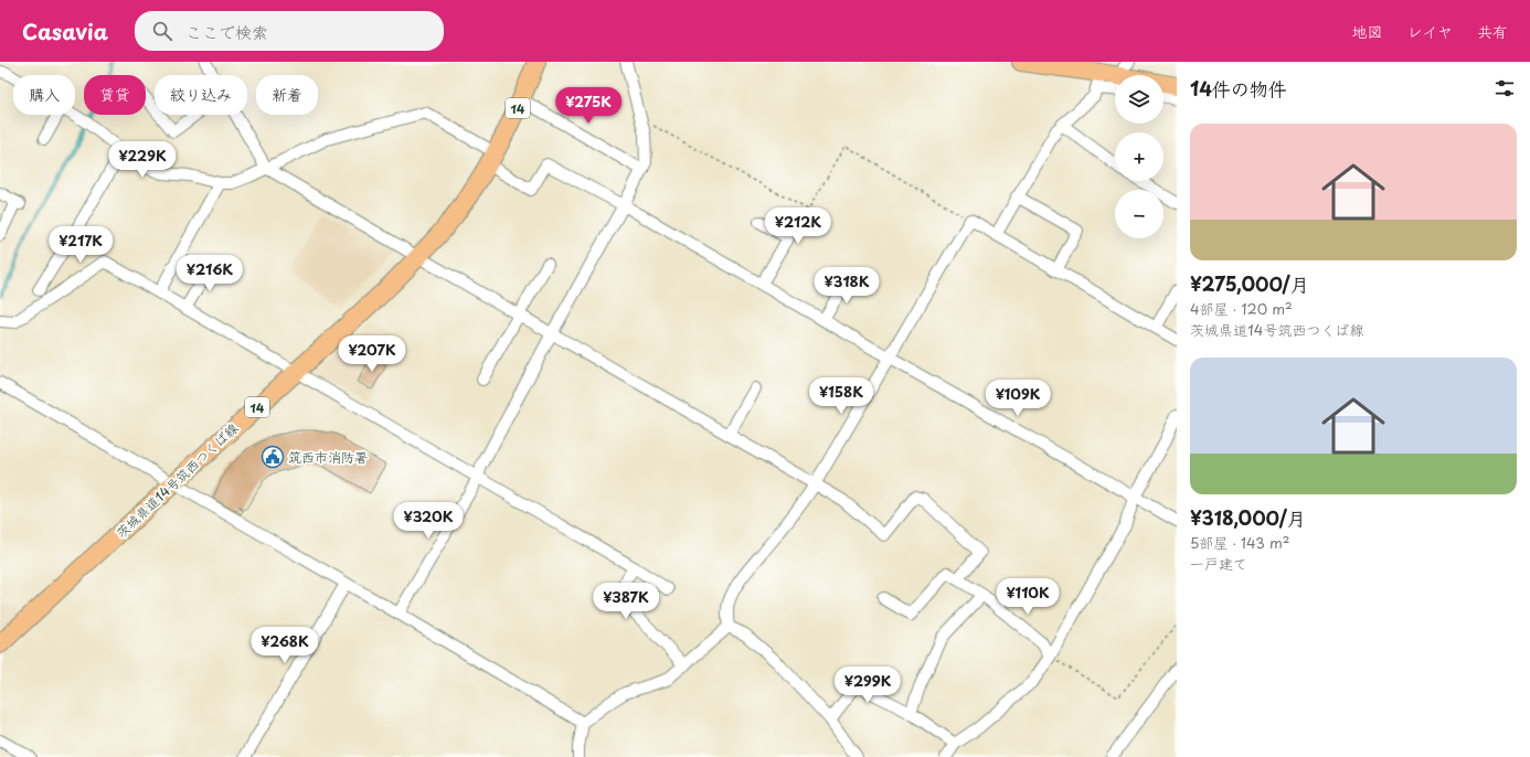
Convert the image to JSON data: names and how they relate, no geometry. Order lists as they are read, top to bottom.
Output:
{
  "streets": {
    "main road": ["14", "茨城県道14号筑西つくば線"]
  },
  "places": {
    "public building": ["筑西市消防署"]
  },
  "page": {
    "header": "Casavia",
    "search": "ここで検索",
    "nav": ["地図", "レイヤ", "共有"],
    "heading": "14件の物件",
    "map_buttons": ["+", "−"],
    "chip": [
      "購入",
      "賃貸",
      "絞り込み",
      "新着"
    ],
    "price": [
      "¥275K",
      "¥229K",
      "¥212K",
      "¥217K",
      "¥216K",
      "¥318K",
      "¥207K",
      "¥158K",
      "¥109K",
      "¥320K",
      "¥110K",
      "¥387K",
      "¥268K",
      "¥299K"
    ],
    "list": [
      {
        "name": "¥275,000/月",
        "note": "4部屋 · 120 m² · 茨城県道14号筑西つくば線"
      },
      {
        "name": "¥318,000/月",
        "note": "5部屋 · 143 m² · 一戸建て"
      }
    ]
  }
}
